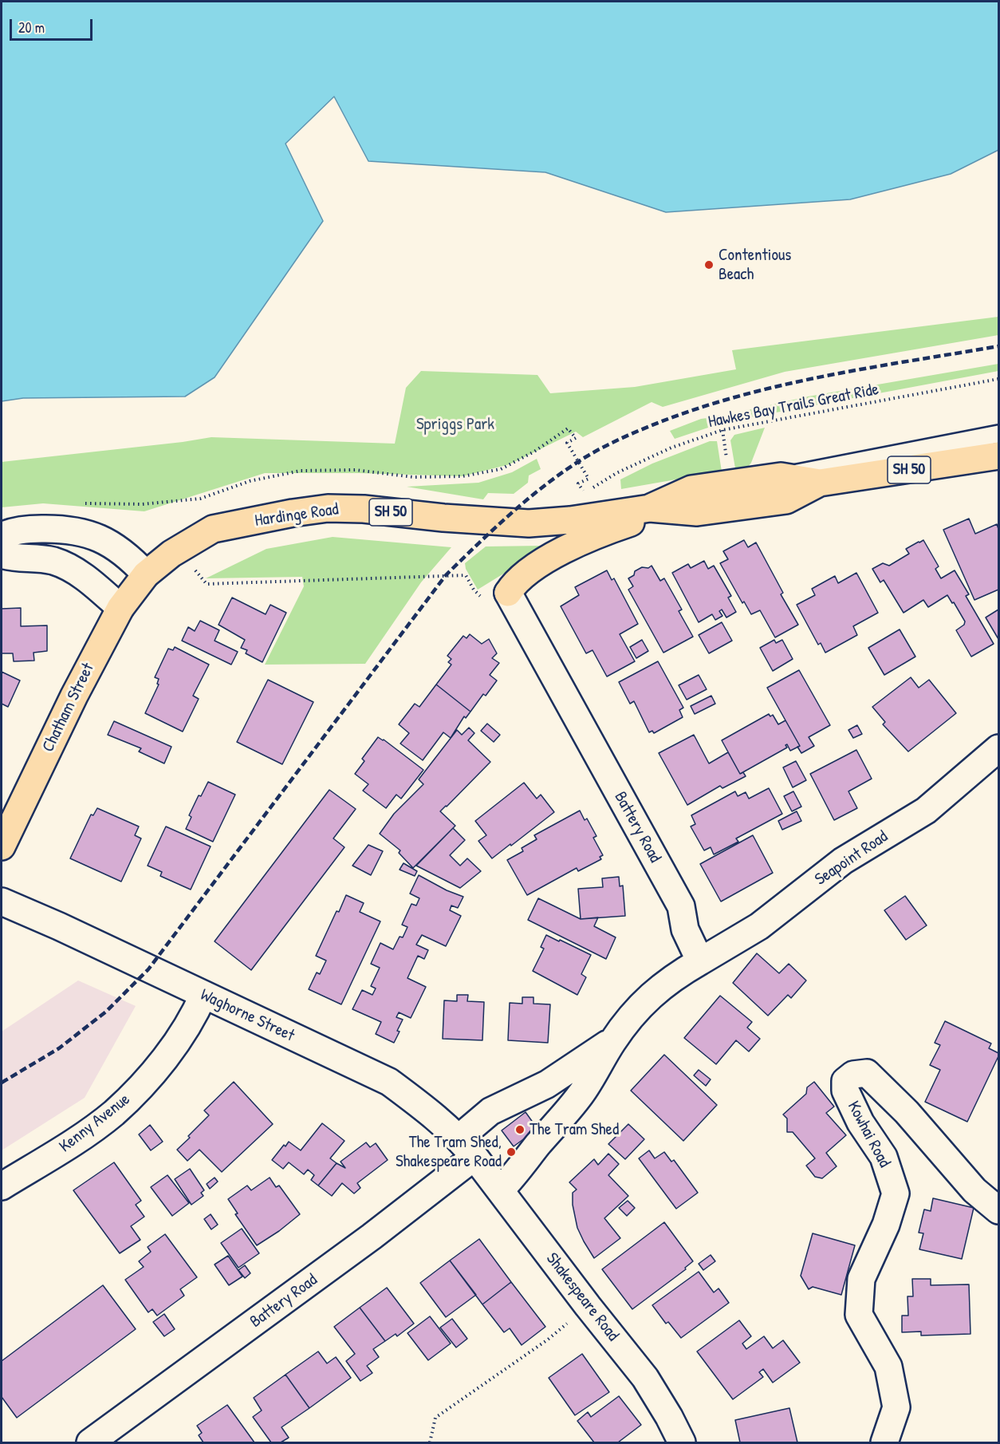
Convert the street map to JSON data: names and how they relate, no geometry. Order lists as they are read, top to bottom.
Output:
{
  "streets": {
    "highway": ["SH 50", "Hardinge Road", "Chatham Street"],
    "street": [
      "Battery Road",
      "Seapoint Road",
      "Waghorne Street",
      "Kenny Avenue",
      "Kowhai Road",
      "Shakespeare Road"
    ],
    "path": ["Hawkes Bay Trails Great Ride"]
  },
  "crossings": [
    ["SH 50", "Hardinge Road"],
    ["Hardinge Road", "Chatham Street"],
    ["Battery Road", "Seapoint Road"],
    ["Battery Road", "Waghorne Street"],
    ["Battery Road", "Shakespeare Road"],
    ["Waghorne Street", "Kenny Avenue"],
    ["Waghorne Street", "Shakespeare Road"]
  ],
  "parks": ["Spriggs Park"],
  "places": ["Contentious Beach", "The Tram Shed", "The Tram Shed, Shakespeare Road"],
  "scale_bar": "20 m"
}
